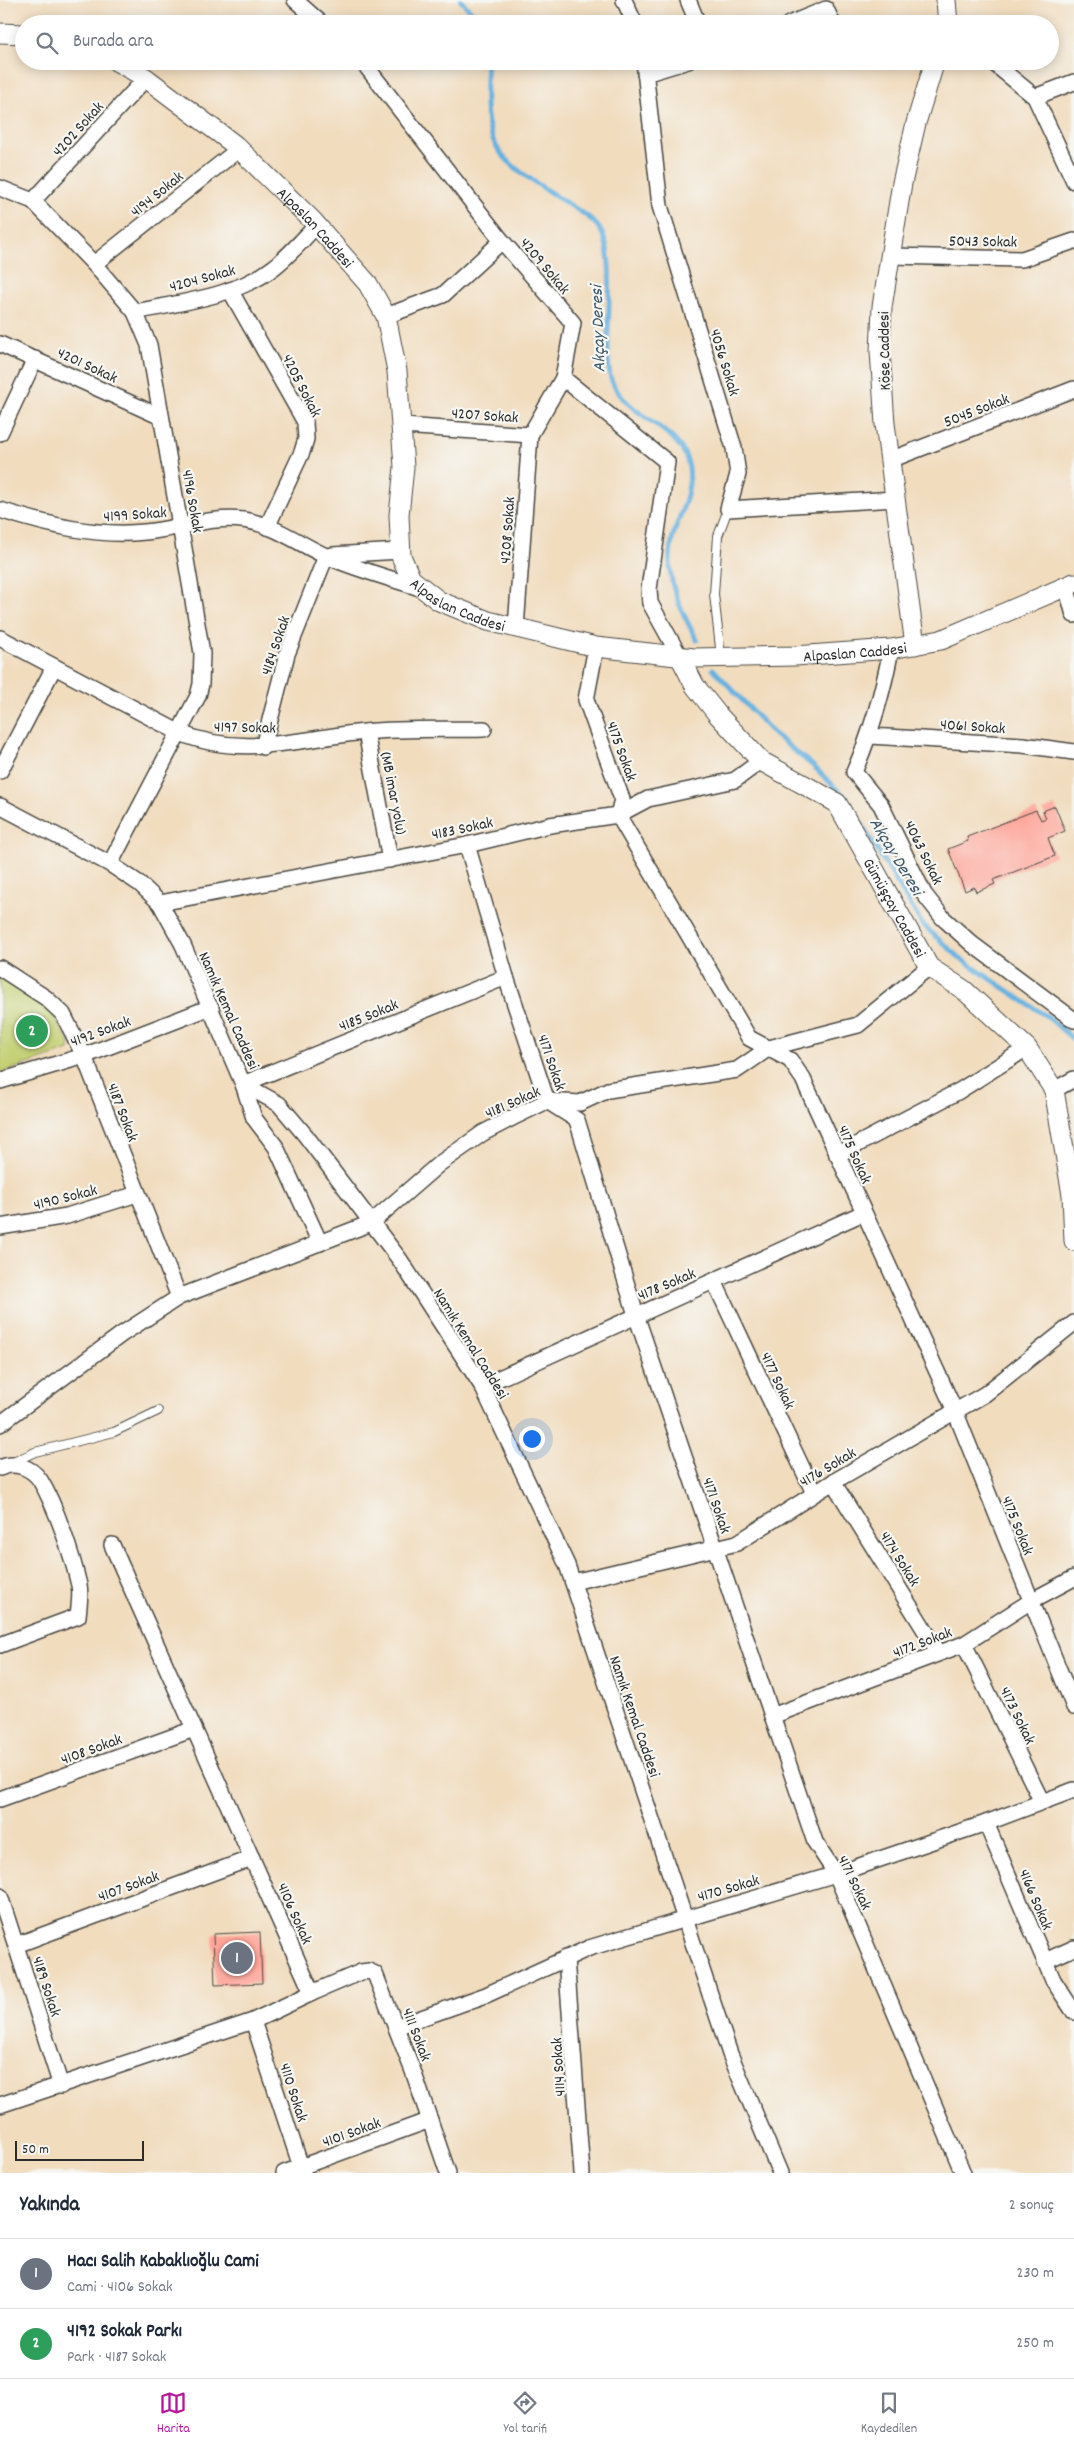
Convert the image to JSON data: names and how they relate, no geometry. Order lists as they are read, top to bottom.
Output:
{
  "streets": {
    "street": [
      "4202 Sokak",
      "4194 Sokak",
      "Alpaslan Caddesi",
      "5043 Sokak",
      "4209 Sokak",
      "4204 Sokak",
      "Köse Caddesi",
      "4056 Sokak",
      "4201 Sokak",
      "4205 Sokak",
      "5045 Sokak",
      "4207 Sokak",
      "4196 Sokak",
      "4199 Sokak",
      "4208 Sokak",
      "4184 Sokak",
      "4061 Sokak",
      "4197 Sokak",
      "4175 Sokak",
      "(MB imar yolu)",
      "4183 Sokak",
      "4063 Sokak",
      "Gümüşçay Caddesi",
      "Namık Kemal Caddesi",
      "4185 Sokak",
      "4192 Sokak",
      "4171 Sokak",
      "4181 Sokak",
      "4187 Sokak",
      "4190 Sokak",
      "4178 Sokak",
      "4177 Sokak",
      "4176 Sokak",
      "4174 Sokak",
      "4172 Sokak",
      "4173 Sokak",
      "4108 Sokak",
      "4107 Sokak",
      "4170 Sokak",
      "4166 Sokak",
      "4106 Sokak",
      "4189 Sokak",
      "4111 Sokak",
      "4114 Sokak",
      "4110 Sokak",
      "4101 Sokak"
    ]
  },
  "crossings": [
    ["4202 Sokak", "Alpaslan Caddesi"],
    ["4202 Sokak", "4196 Sokak"],
    ["4194 Sokak", "Alpaslan Caddesi"],
    ["4194 Sokak", "4196 Sokak"],
    ["Alpaslan Caddesi", "4204 Sokak"],
    ["Alpaslan Caddesi", "Köse Caddesi"],
    ["Alpaslan Caddesi", "4207 Sokak"],
    ["Alpaslan Caddesi", "4199 Sokak"],
    ["Alpaslan Caddesi", "4208 Sokak"],
    ["Alpaslan Caddesi", "4175 Sokak"],
    ["Alpaslan Caddesi", "4063 Sokak"],
    ["Alpaslan Caddesi", "Gümüşçay Caddesi"],
    ["5043 Sokak", "Köse Caddesi"],
    ["4209 Sokak", "4207 Sokak"],
    ["4204 Sokak", "4205 Sokak"],
    ["4204 Sokak", "4196 Sokak"],
    ["Köse Caddesi", "5045 Sokak"],
    ["4201 Sokak", "4196 Sokak"],
    ["4205 Sokak", "4199 Sokak"],
    ["4207 Sokak", "4208 Sokak"],
    ["4196 Sokak", "4199 Sokak"],
    ["4196 Sokak", "4197 Sokak"],
    ["4196 Sokak", "Namık Kemal Caddesi"],
    ["4199 Sokak", "4184 Sokak"],
    ["4184 Sokak", "4197 Sokak"],
    ["4061 Sokak", "4063 Sokak"],
    ["4197 Sokak", "(MB imar yolu)"],
    ["4175 Sokak", "4183 Sokak"],
    ["4175 Sokak", "4181 Sokak"],
    ["4175 Sokak", "4178 Sokak"],
    ["4175 Sokak", "4176 Sokak"],
    ["4175 Sokak", "4172 Sokak"],
    ["(MB imar yolu)", "4183 Sokak"],
    ["4183 Sokak", "Gümüşçay Caddesi"],
    ["4183 Sokak", "Namık Kemal Caddesi"],
    ["4183 Sokak", "4171 Sokak"],
    ["Gümüşçay Caddesi", "4181 Sokak"],
    ["Namık Kemal Caddesi", "4185 Sokak"],
    ["Namık Kemal Caddesi", "4192 Sokak"],
    ["Namık Kemal Caddesi", "4181 Sokak"],
    ["Namık Kemal Caddesi", "4178 Sokak"],
    ["Namık Kemal Caddesi", "4176 Sokak"],
    ["Namık Kemal Caddesi", "4170 Sokak"],
    ["4185 Sokak", "4171 Sokak"],
    ["4192 Sokak", "4187 Sokak"],
    ["4171 Sokak", "4181 Sokak"],
    ["4171 Sokak", "4178 Sokak"],
    ["4171 Sokak", "4176 Sokak"],
    ["4171 Sokak", "4172 Sokak"],
    ["4171 Sokak", "4170 Sokak"],
    ["4181 Sokak", "4187 Sokak"],
    ["4187 Sokak", "4190 Sokak"],
    ["4178 Sokak", "4177 Sokak"],
    ["4177 Sokak", "4176 Sokak"],
    ["4176 Sokak", "4174 Sokak"],
    ["4174 Sokak", "4172 Sokak"],
    ["4172 Sokak", "4173 Sokak"],
    ["4173 Sokak", "4170 Sokak"],
    ["4108 Sokak", "4106 Sokak"],
    ["4107 Sokak", "4106 Sokak"],
    ["4107 Sokak", "4189 Sokak"],
    ["4170 Sokak", "4166 Sokak"],
    ["4170 Sokak", "4111 Sokak"],
    ["4170 Sokak", "4114 Sokak"],
    ["4106 Sokak", "4111 Sokak"],
    ["4111 Sokak", "4101 Sokak"],
    ["4110 Sokak", "4101 Sokak"]
  ],
  "water": ["Akçay Deresi"],
  "scale_bar": "50 m",
  "page": {
    "search": "Burada ara",
    "pins": ["2", "1"],
    "scale": "50 m",
    "heading": ["Yakında", "2 sonuç"],
    "list": [
      {
        "mark": "1",
        "name": "Hacı Salih Kabaklıoğlu Cami",
        "note": "Cami · 4106 Sokak",
        "value": "230 m"
      },
      {
        "mark": "2",
        "name": "4192 Sokak Parkı",
        "note": "Park · 4187 Sokak",
        "value": "250 m"
      }
    ],
    "nav": ["Harita", "Yol tarifi", "Kaydedilen"]
  }
}
